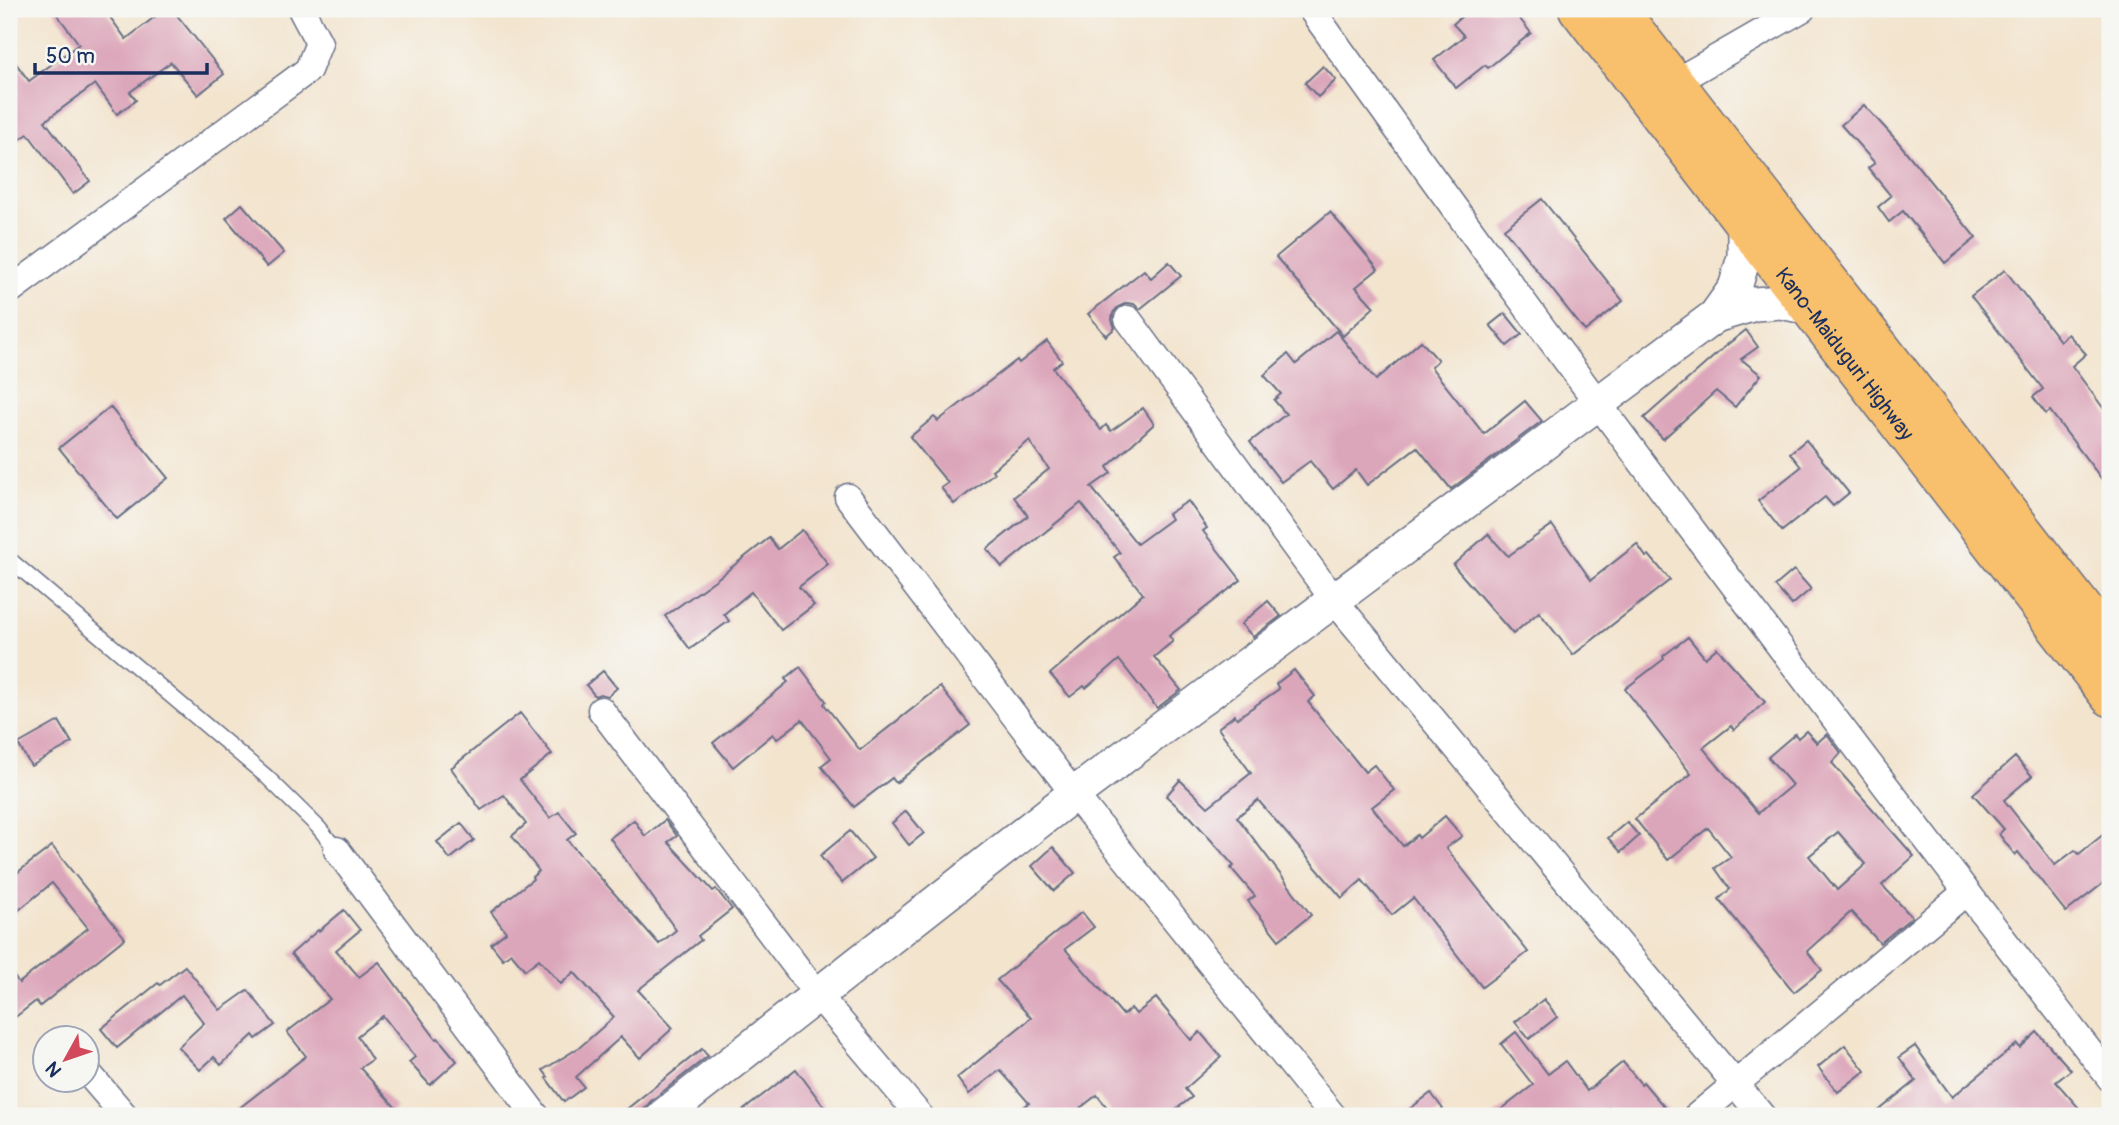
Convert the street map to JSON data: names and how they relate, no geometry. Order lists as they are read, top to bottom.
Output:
{
  "streets": {
    "highway": ["Kano-Maiduguri Highway"]
  },
  "scale_bar": "50 m",
  "north": "bottom left"
}
